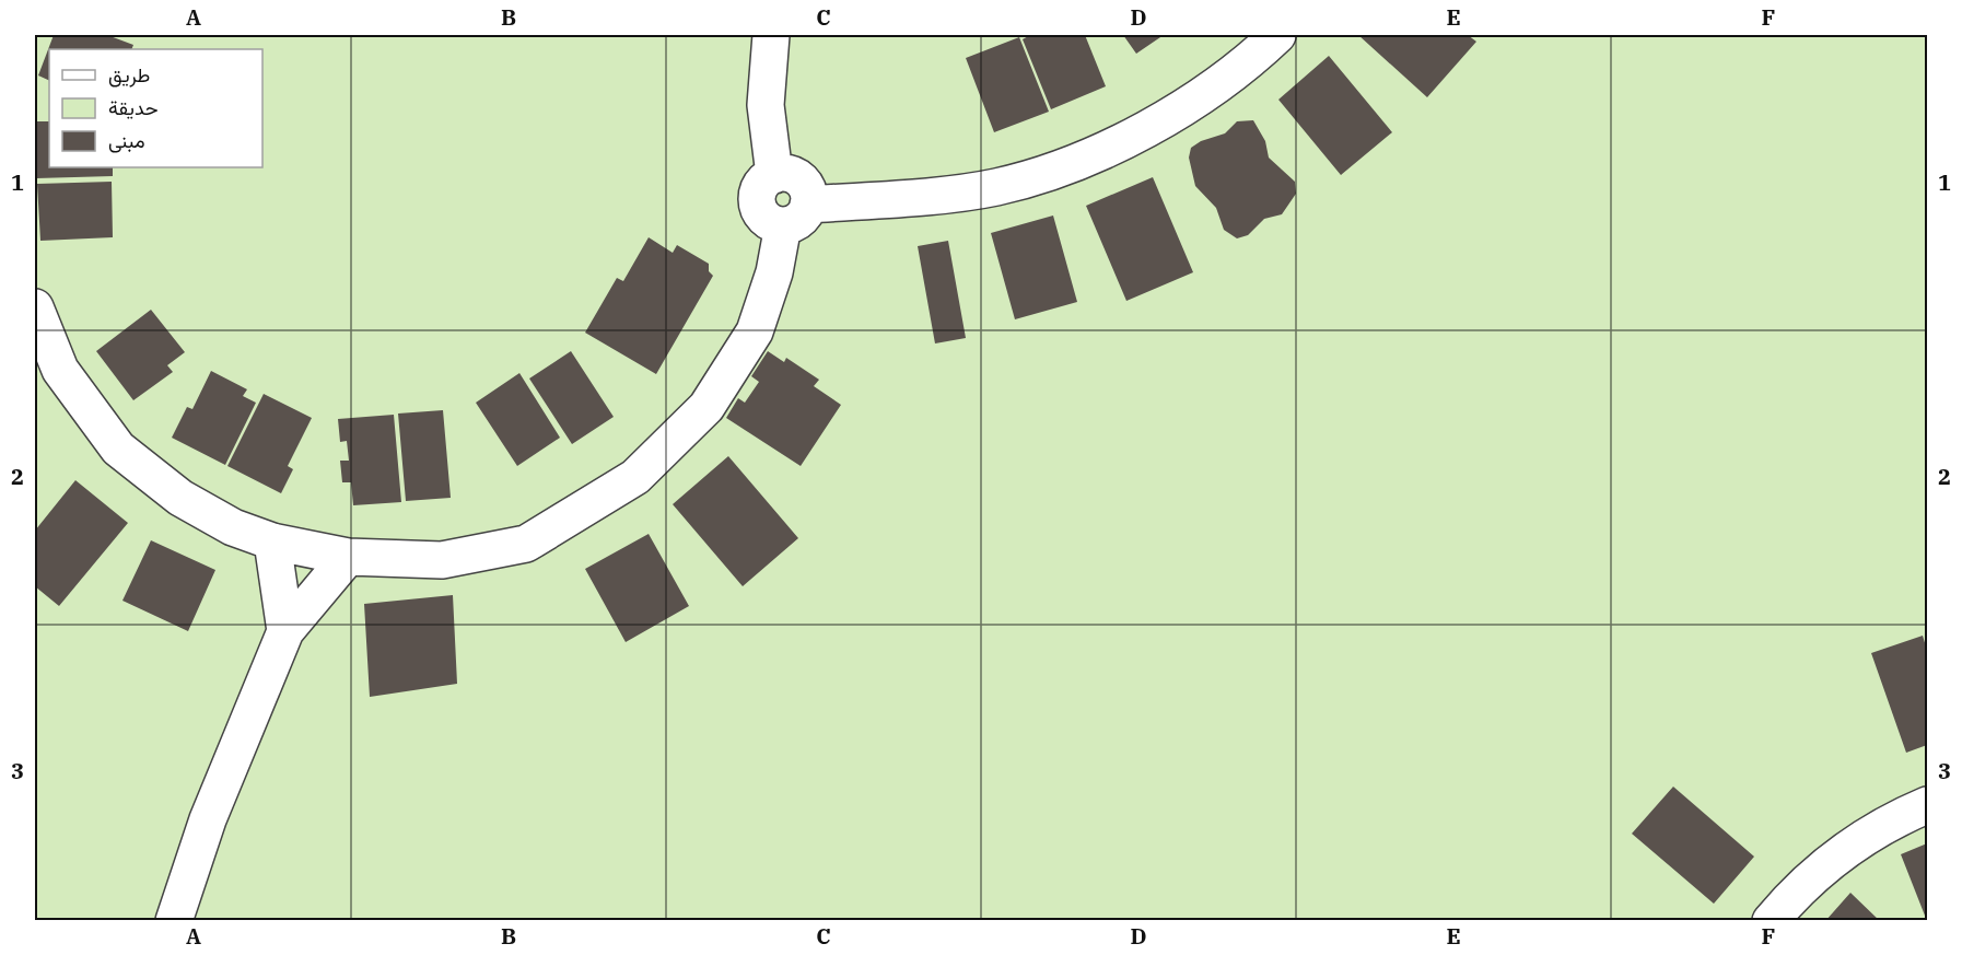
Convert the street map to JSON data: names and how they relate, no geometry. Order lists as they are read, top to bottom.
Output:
{
  "legend": ["طريق", "حديقة", "مبنى"],
  "grid": {
    "columns": [
      "A",
      "B",
      "C",
      "D",
      "E",
      "F"
    ],
    "rows": ["1", "2", "3"]
  }
}
